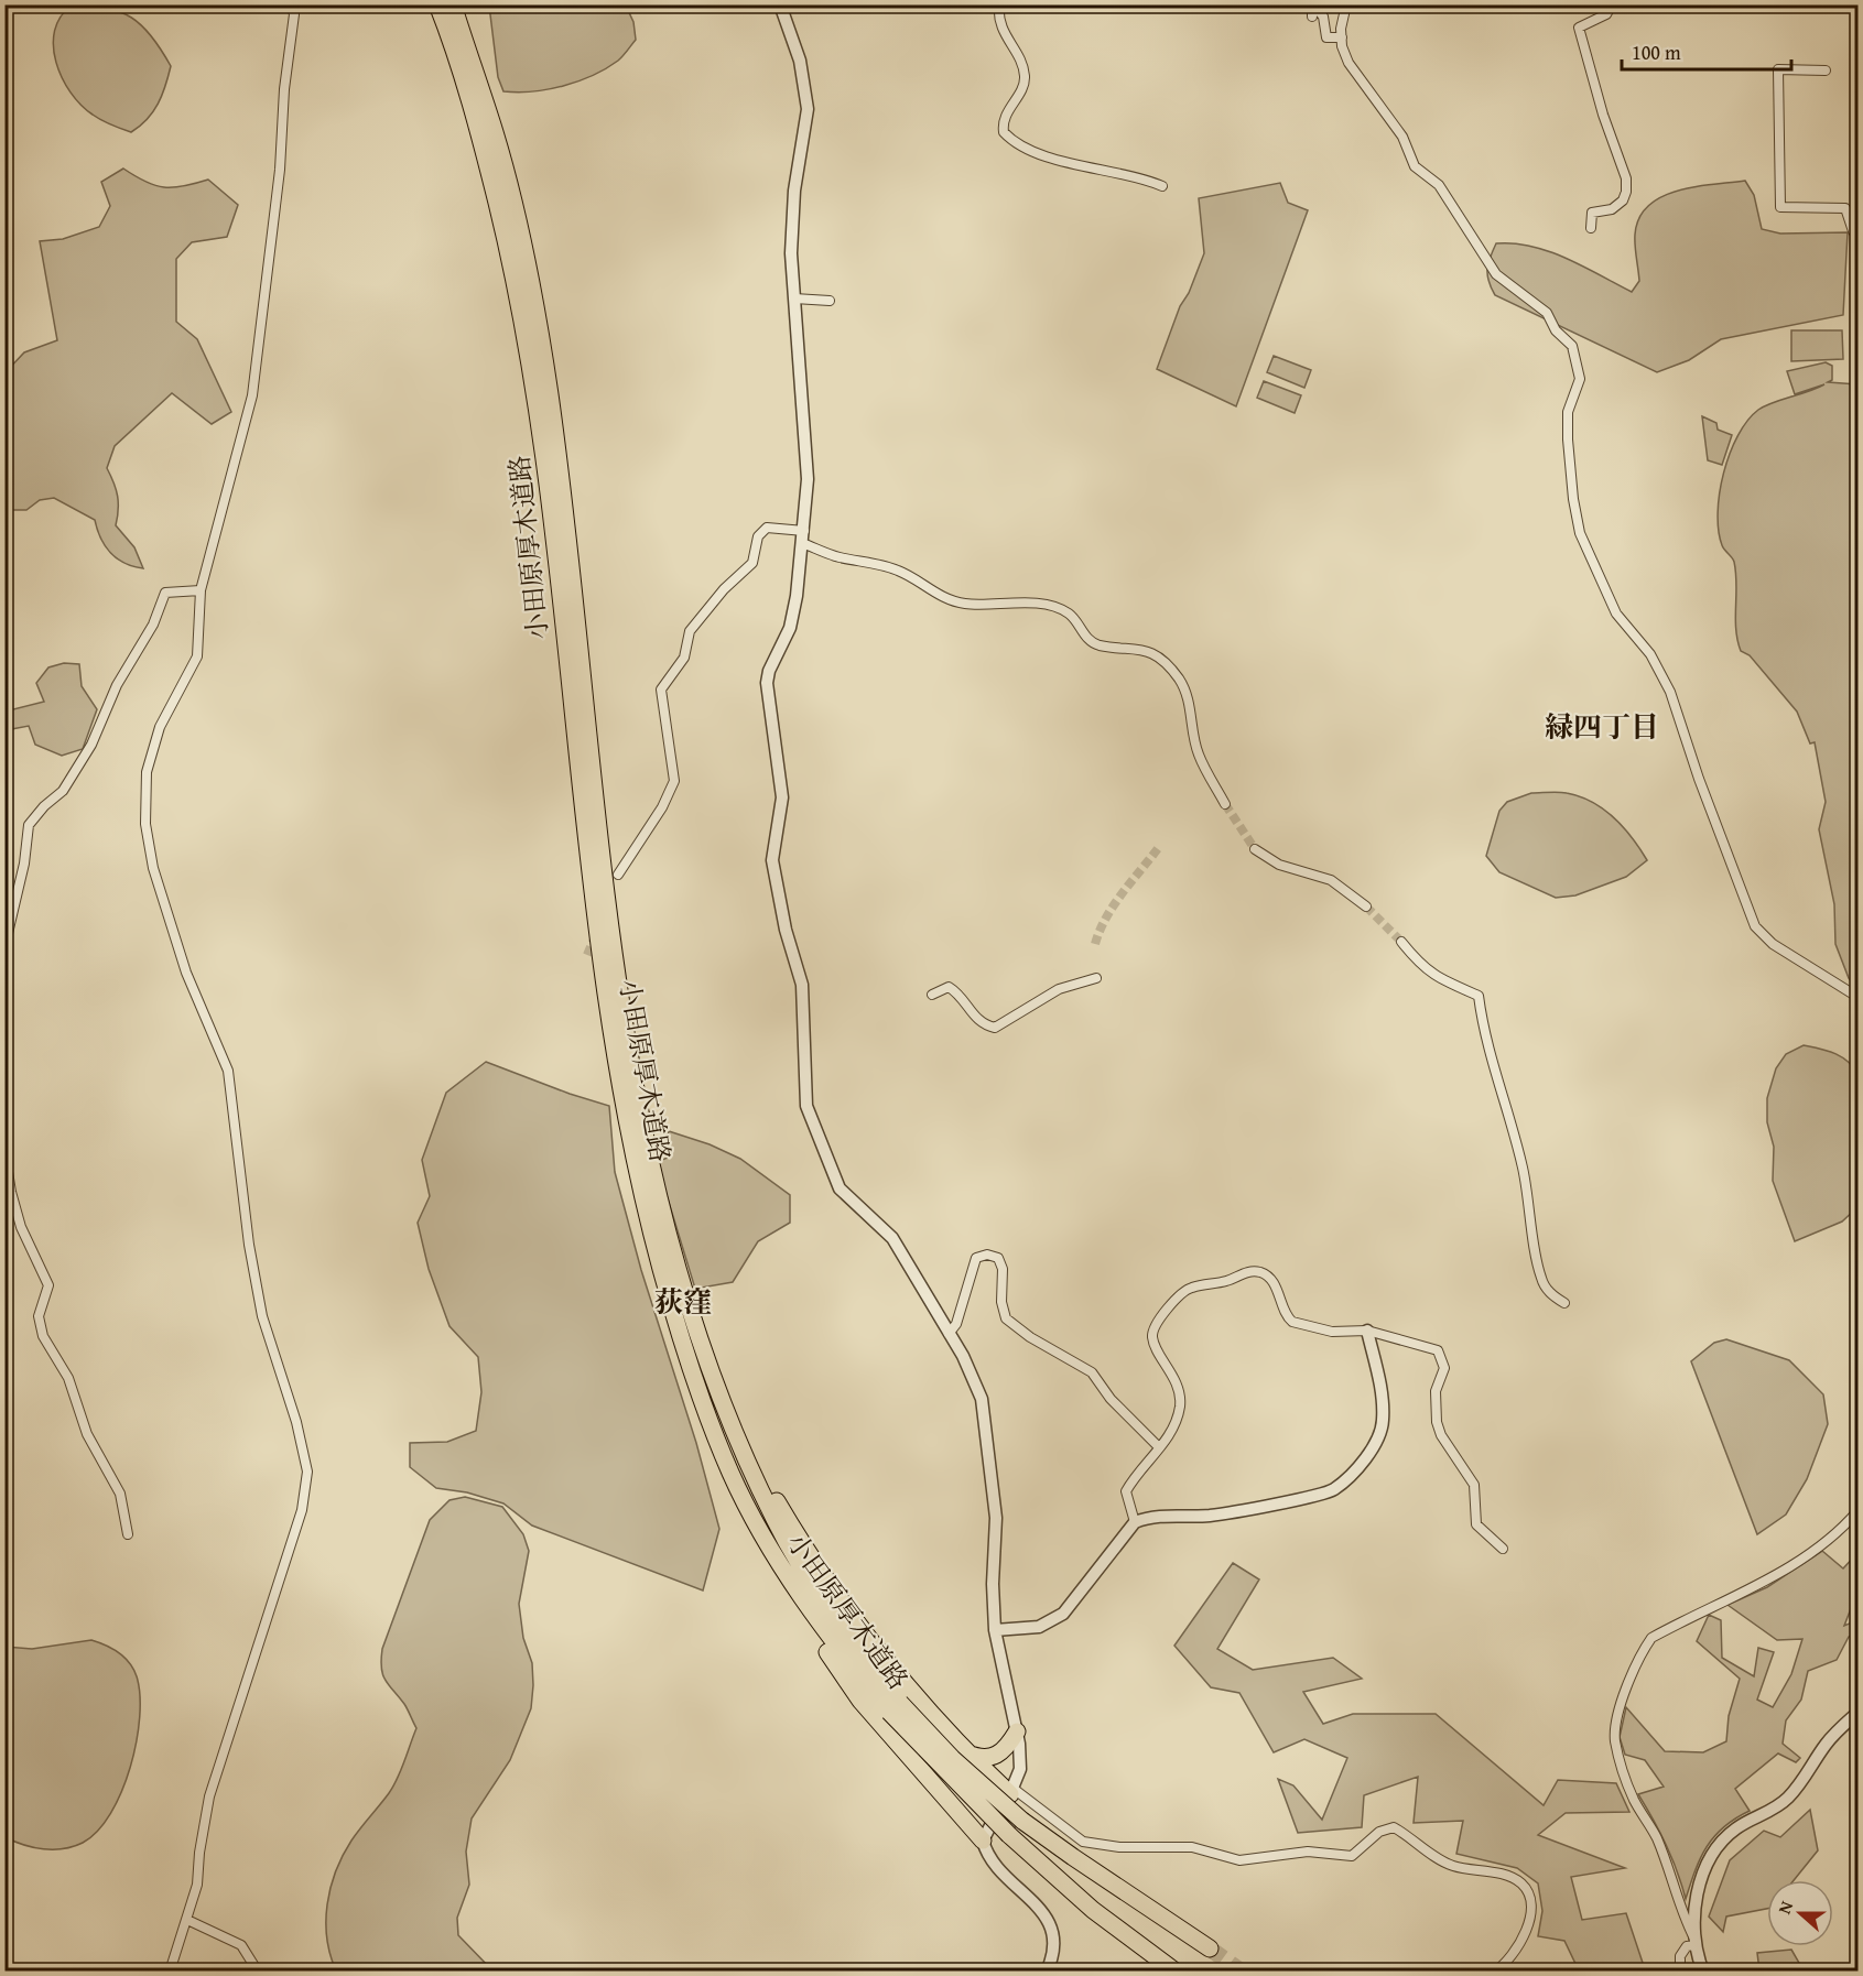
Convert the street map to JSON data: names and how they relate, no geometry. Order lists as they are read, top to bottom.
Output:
{
  "streets": {
    "highway": ["小田原厚木道路"]
  },
  "districts": ["緑四丁目", "荻窪"],
  "scale_bar": "100 m",
  "north": "left"
}
